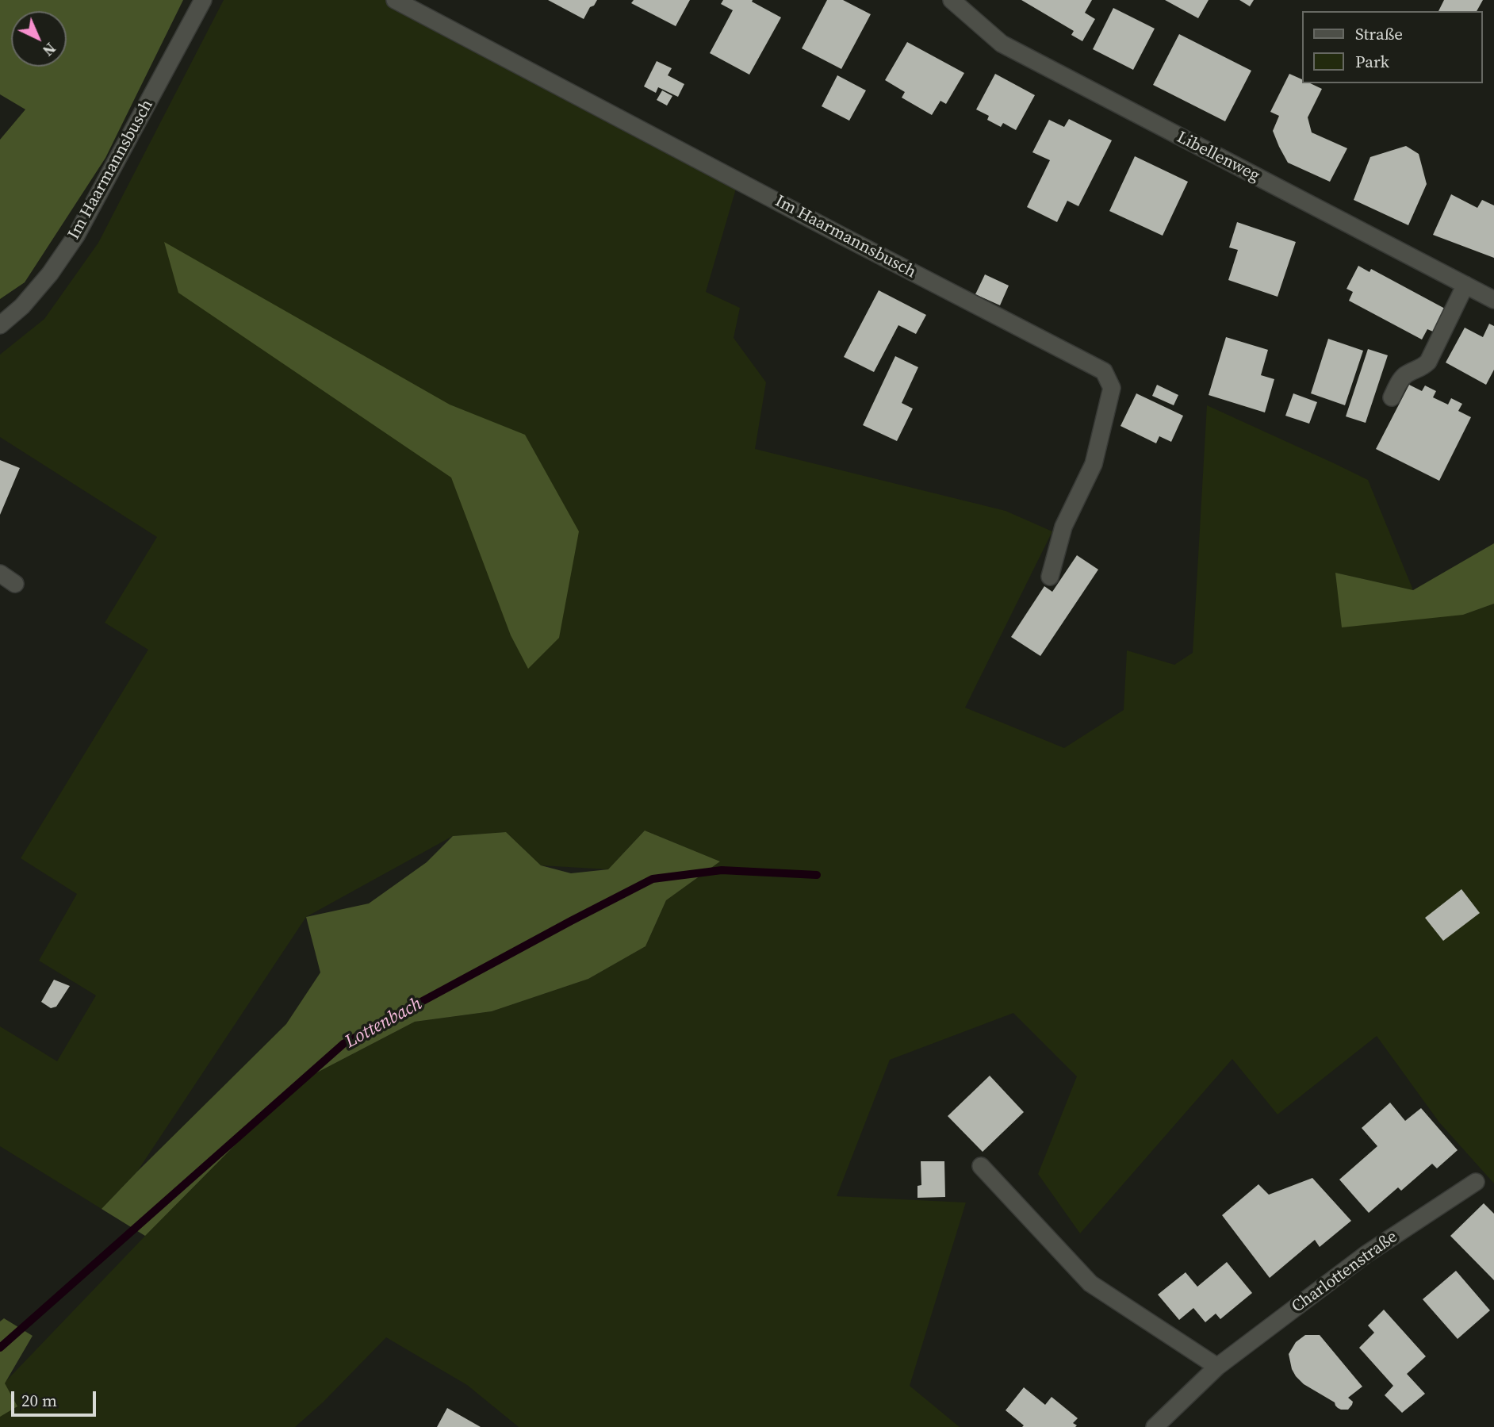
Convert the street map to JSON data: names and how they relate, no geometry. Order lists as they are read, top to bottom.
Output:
{
  "streets": {
    "street": ["Libellenweg", "Im Haarmannsbusch", "Charlottenstraße"]
  },
  "water": ["Lottenbach"],
  "legend": ["Straße", "Park"],
  "scale_bar": "20 m",
  "north": "bottom right"
}
